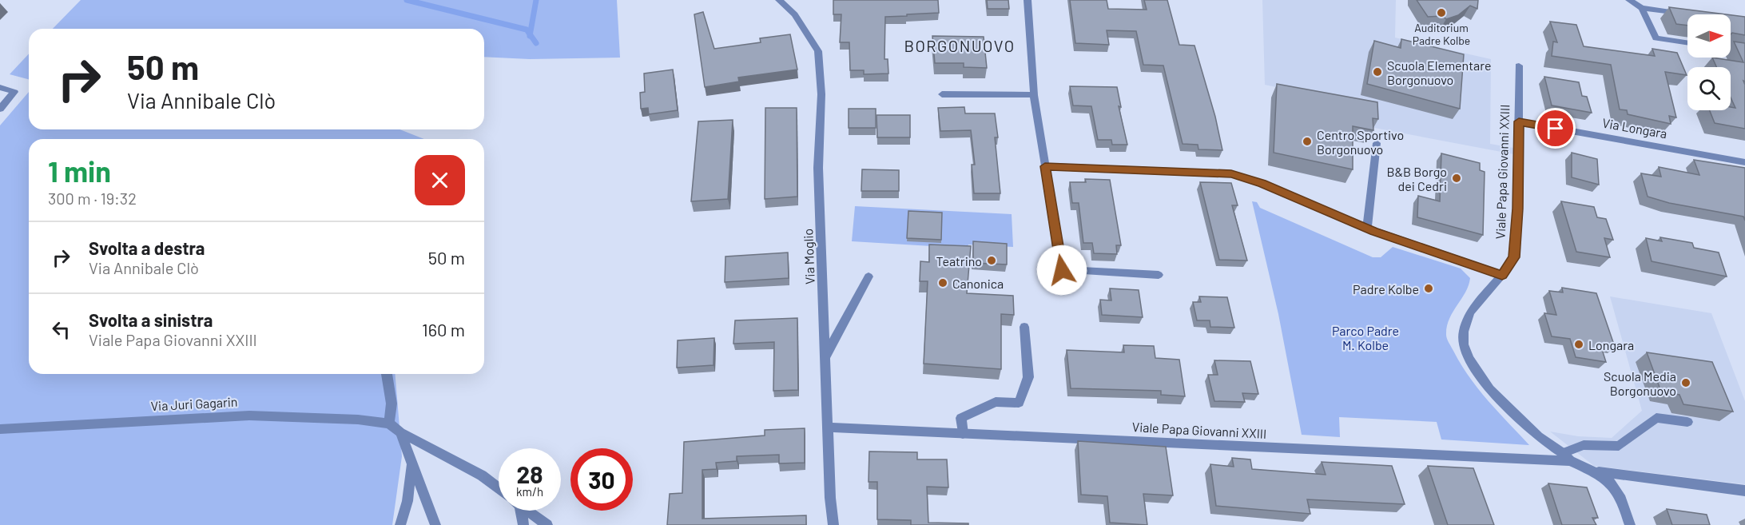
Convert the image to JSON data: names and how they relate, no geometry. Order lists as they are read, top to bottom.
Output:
{
  "streets": {
    "street": [
      "Via Longara",
      "Viale Papa Giovanni XXIII",
      "Via Moglio",
      "Via Juri Gagarin"
    ]
  },
  "crossings": [
    ["Via Longara", "Viale Papa Giovanni XXIII"],
    ["Viale Papa Giovanni XXIII", "Via Moglio"]
  ],
  "districts": ["BORGONUOVO"],
  "parks": ["Parco Padre M. Kolbe"],
  "places": [
    "Auditorium Padre Kolbe",
    "Scuola Elementare Borgonuovo",
    "Centro Sportivo Borgonuovo",
    "B&B Borgo dei Cedri",
    "Teatrino",
    "Canonica",
    "Padre Kolbe",
    "Longara",
    "Scuola Media Borgonuovo"
  ],
  "north": "right",
  "page": {
    "turn": ["50 m", "Via Annibale Clò"],
    "heading": ["1 min", "300 m · 19:32"],
    "list": [
      {
        "name": "Svolta a destra",
        "note": "Via Annibale Clò",
        "value": "50 m"
      },
      {
        "name": "Svolta a sinistra",
        "note": "Viale Papa Giovanni XXIII",
        "value": "160 m"
      }
    ],
    "speed": "28 km/h",
    "limit": "30"
  }
}
